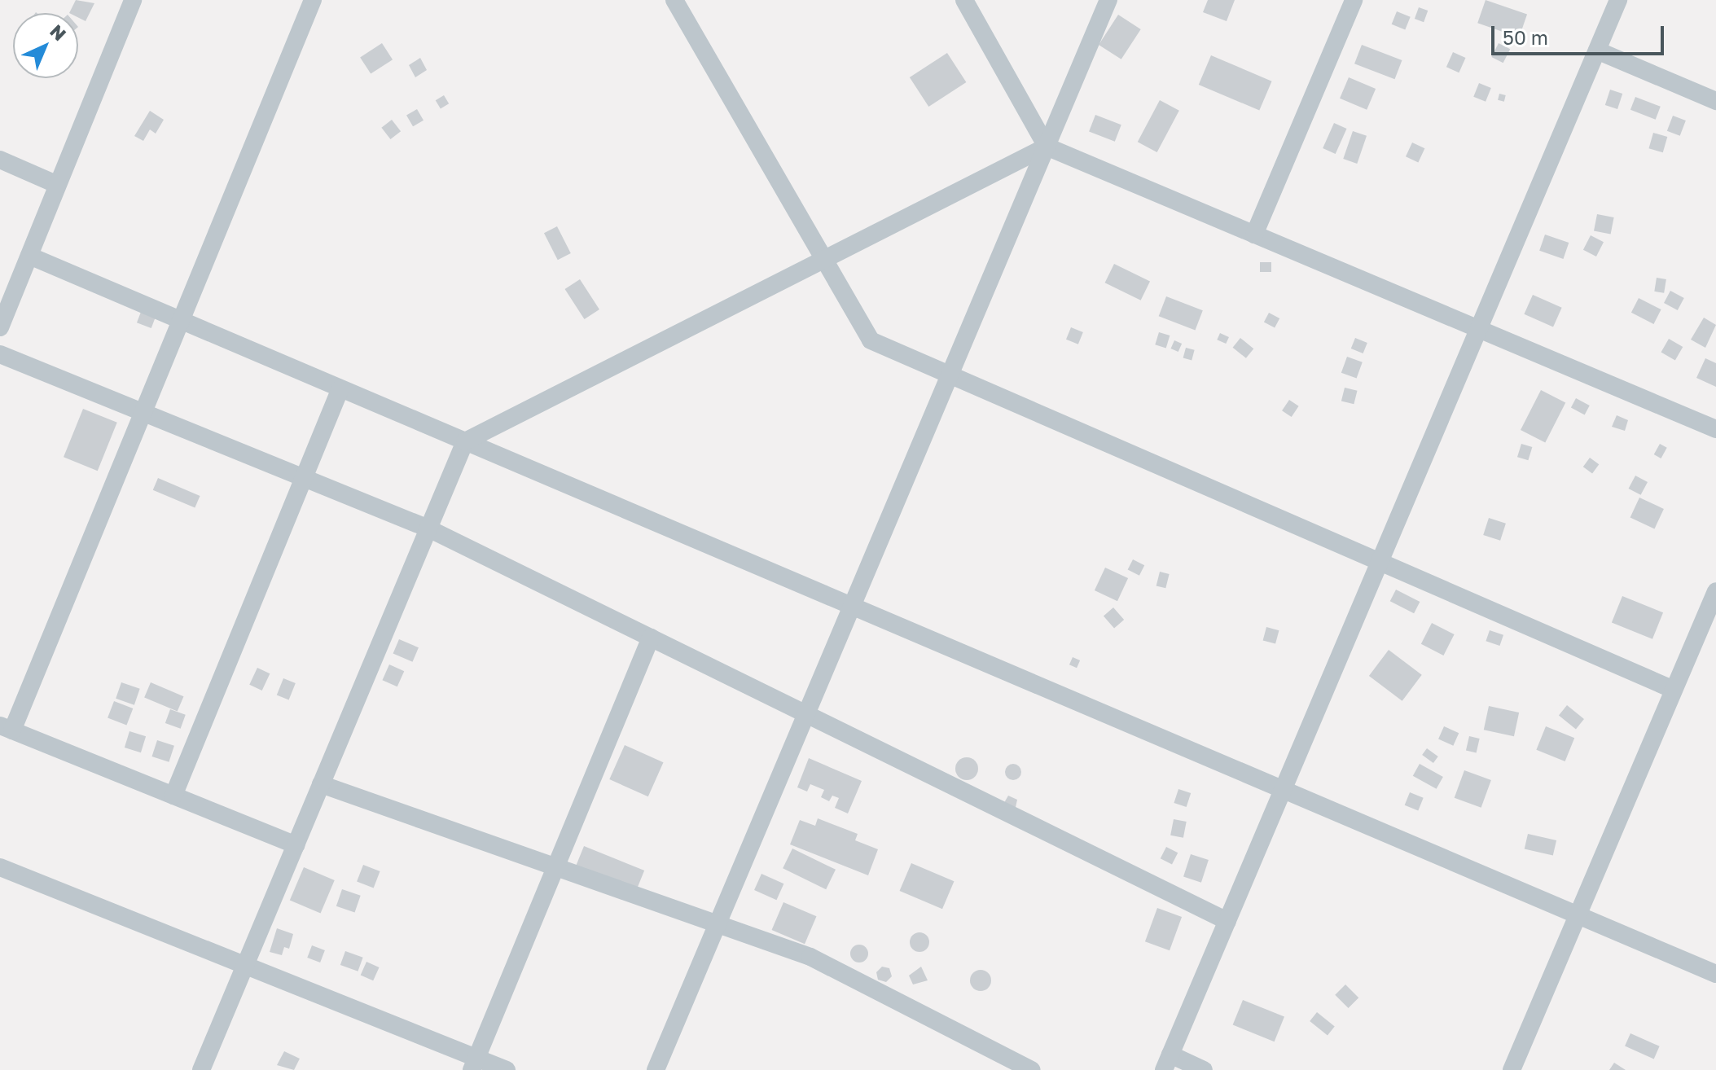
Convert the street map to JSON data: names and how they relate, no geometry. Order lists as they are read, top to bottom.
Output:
{
  "scale_bar": "50 m",
  "north": "top right"
}
